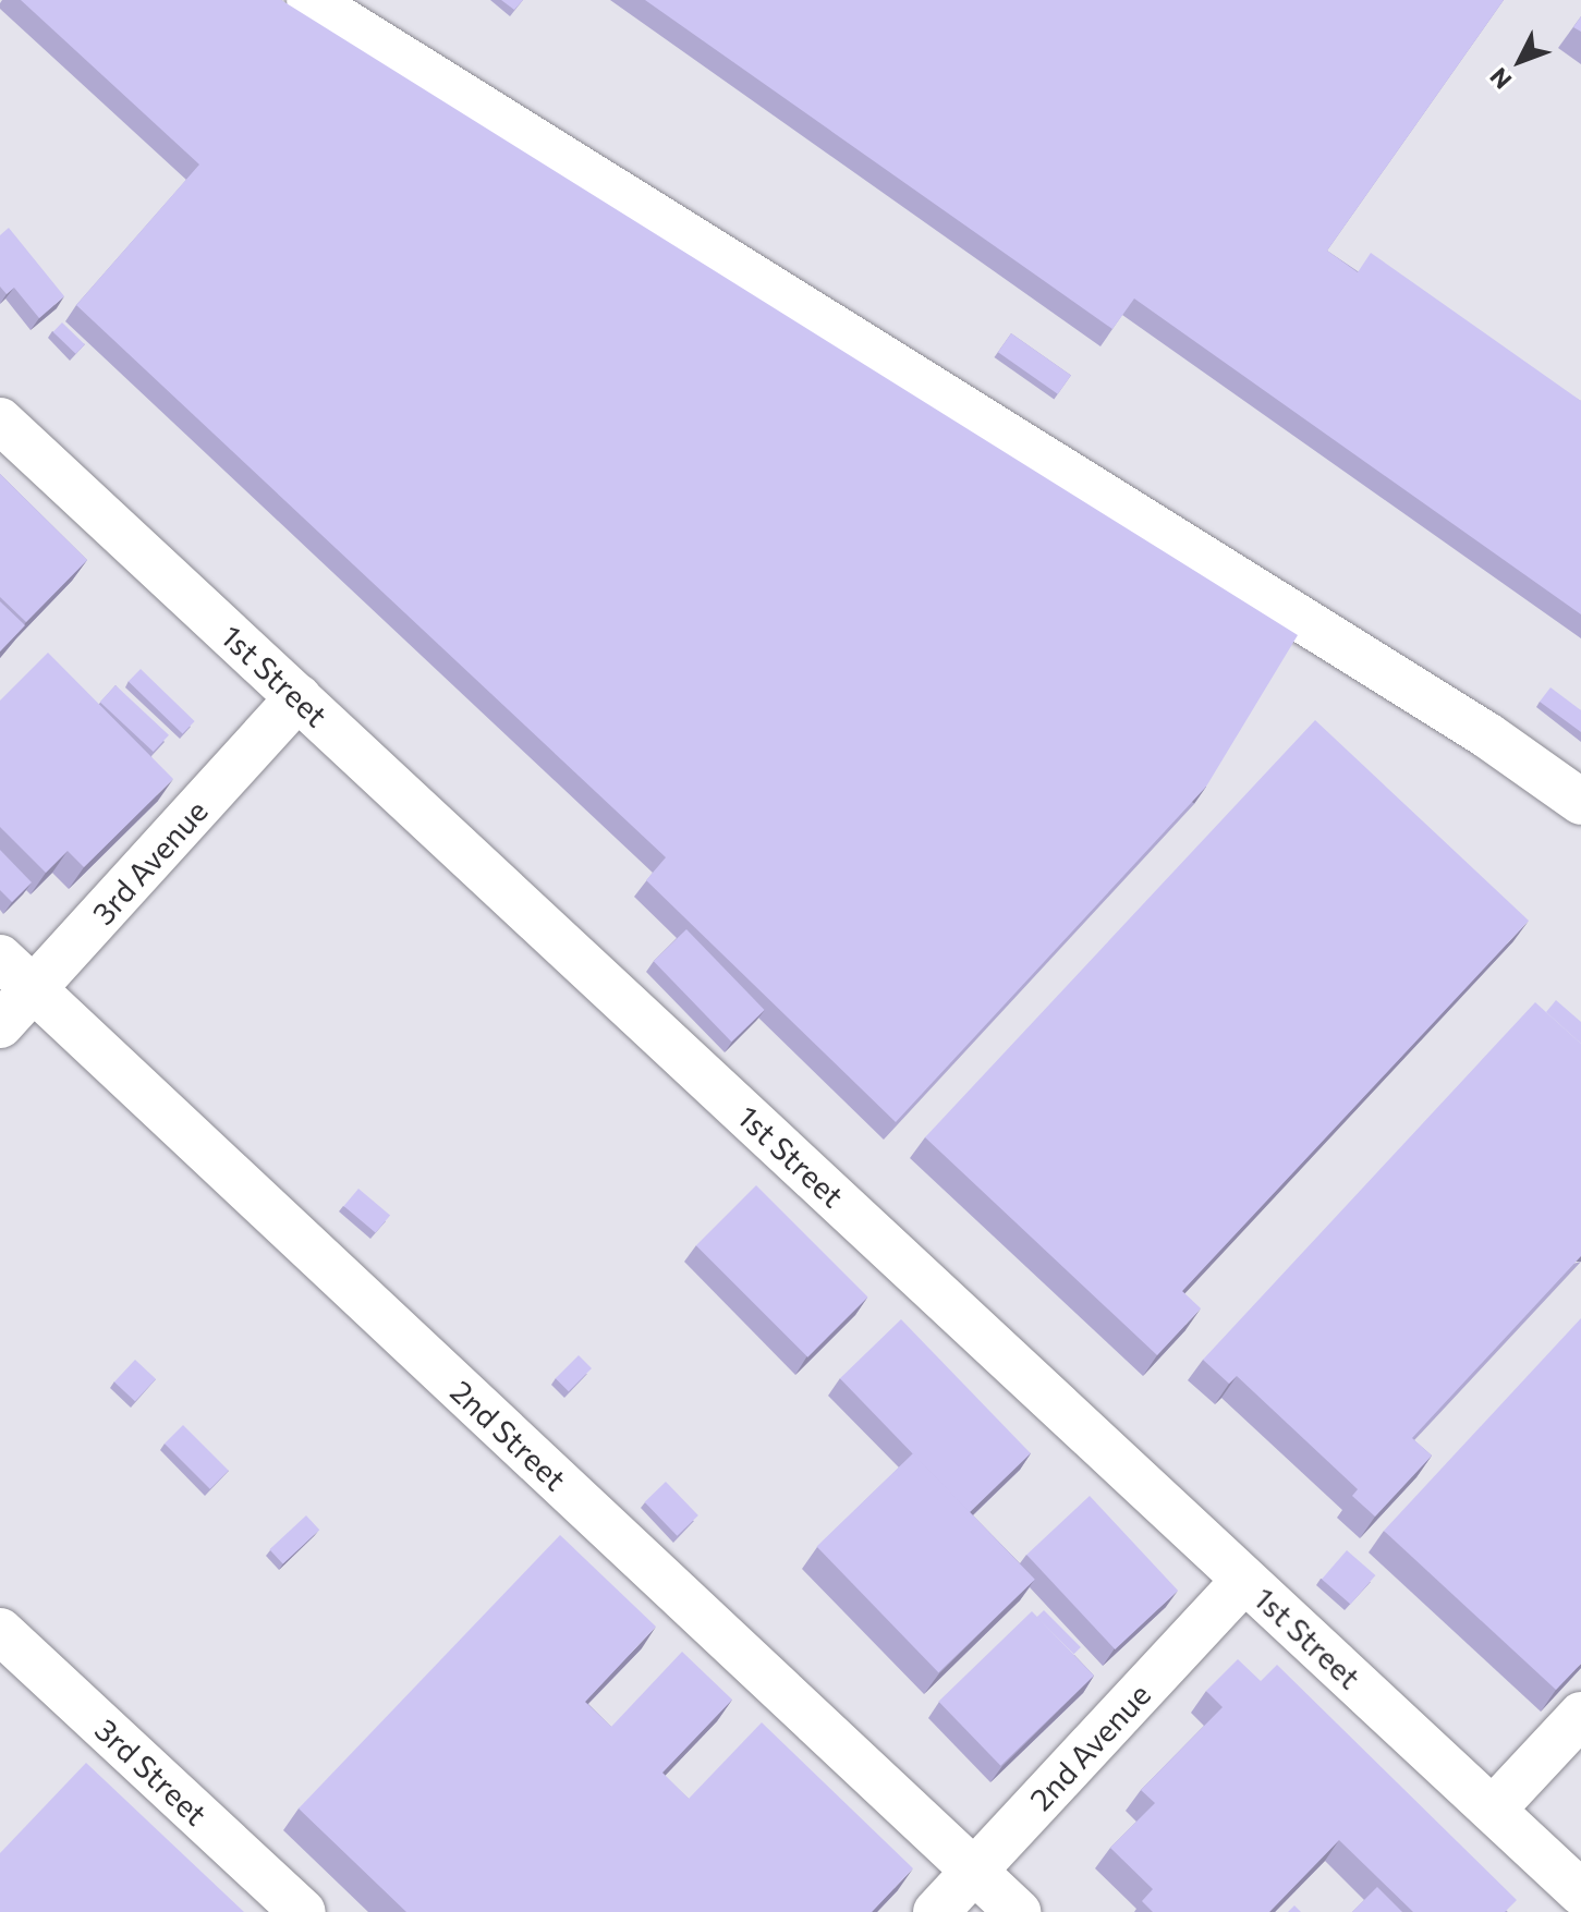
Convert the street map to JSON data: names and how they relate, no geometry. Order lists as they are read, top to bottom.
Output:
{
  "streets": {
    "street": [
      "1st Street",
      "3rd Avenue",
      "2nd Street",
      "2nd Avenue",
      "3rd Street"
    ]
  },
  "crossings": [
    ["1st Street", "3rd Avenue"],
    ["1st Street", "2nd Avenue"],
    ["3rd Avenue", "2nd Street"],
    ["2nd Street", "2nd Avenue"]
  ],
  "north": "bottom left"
}
